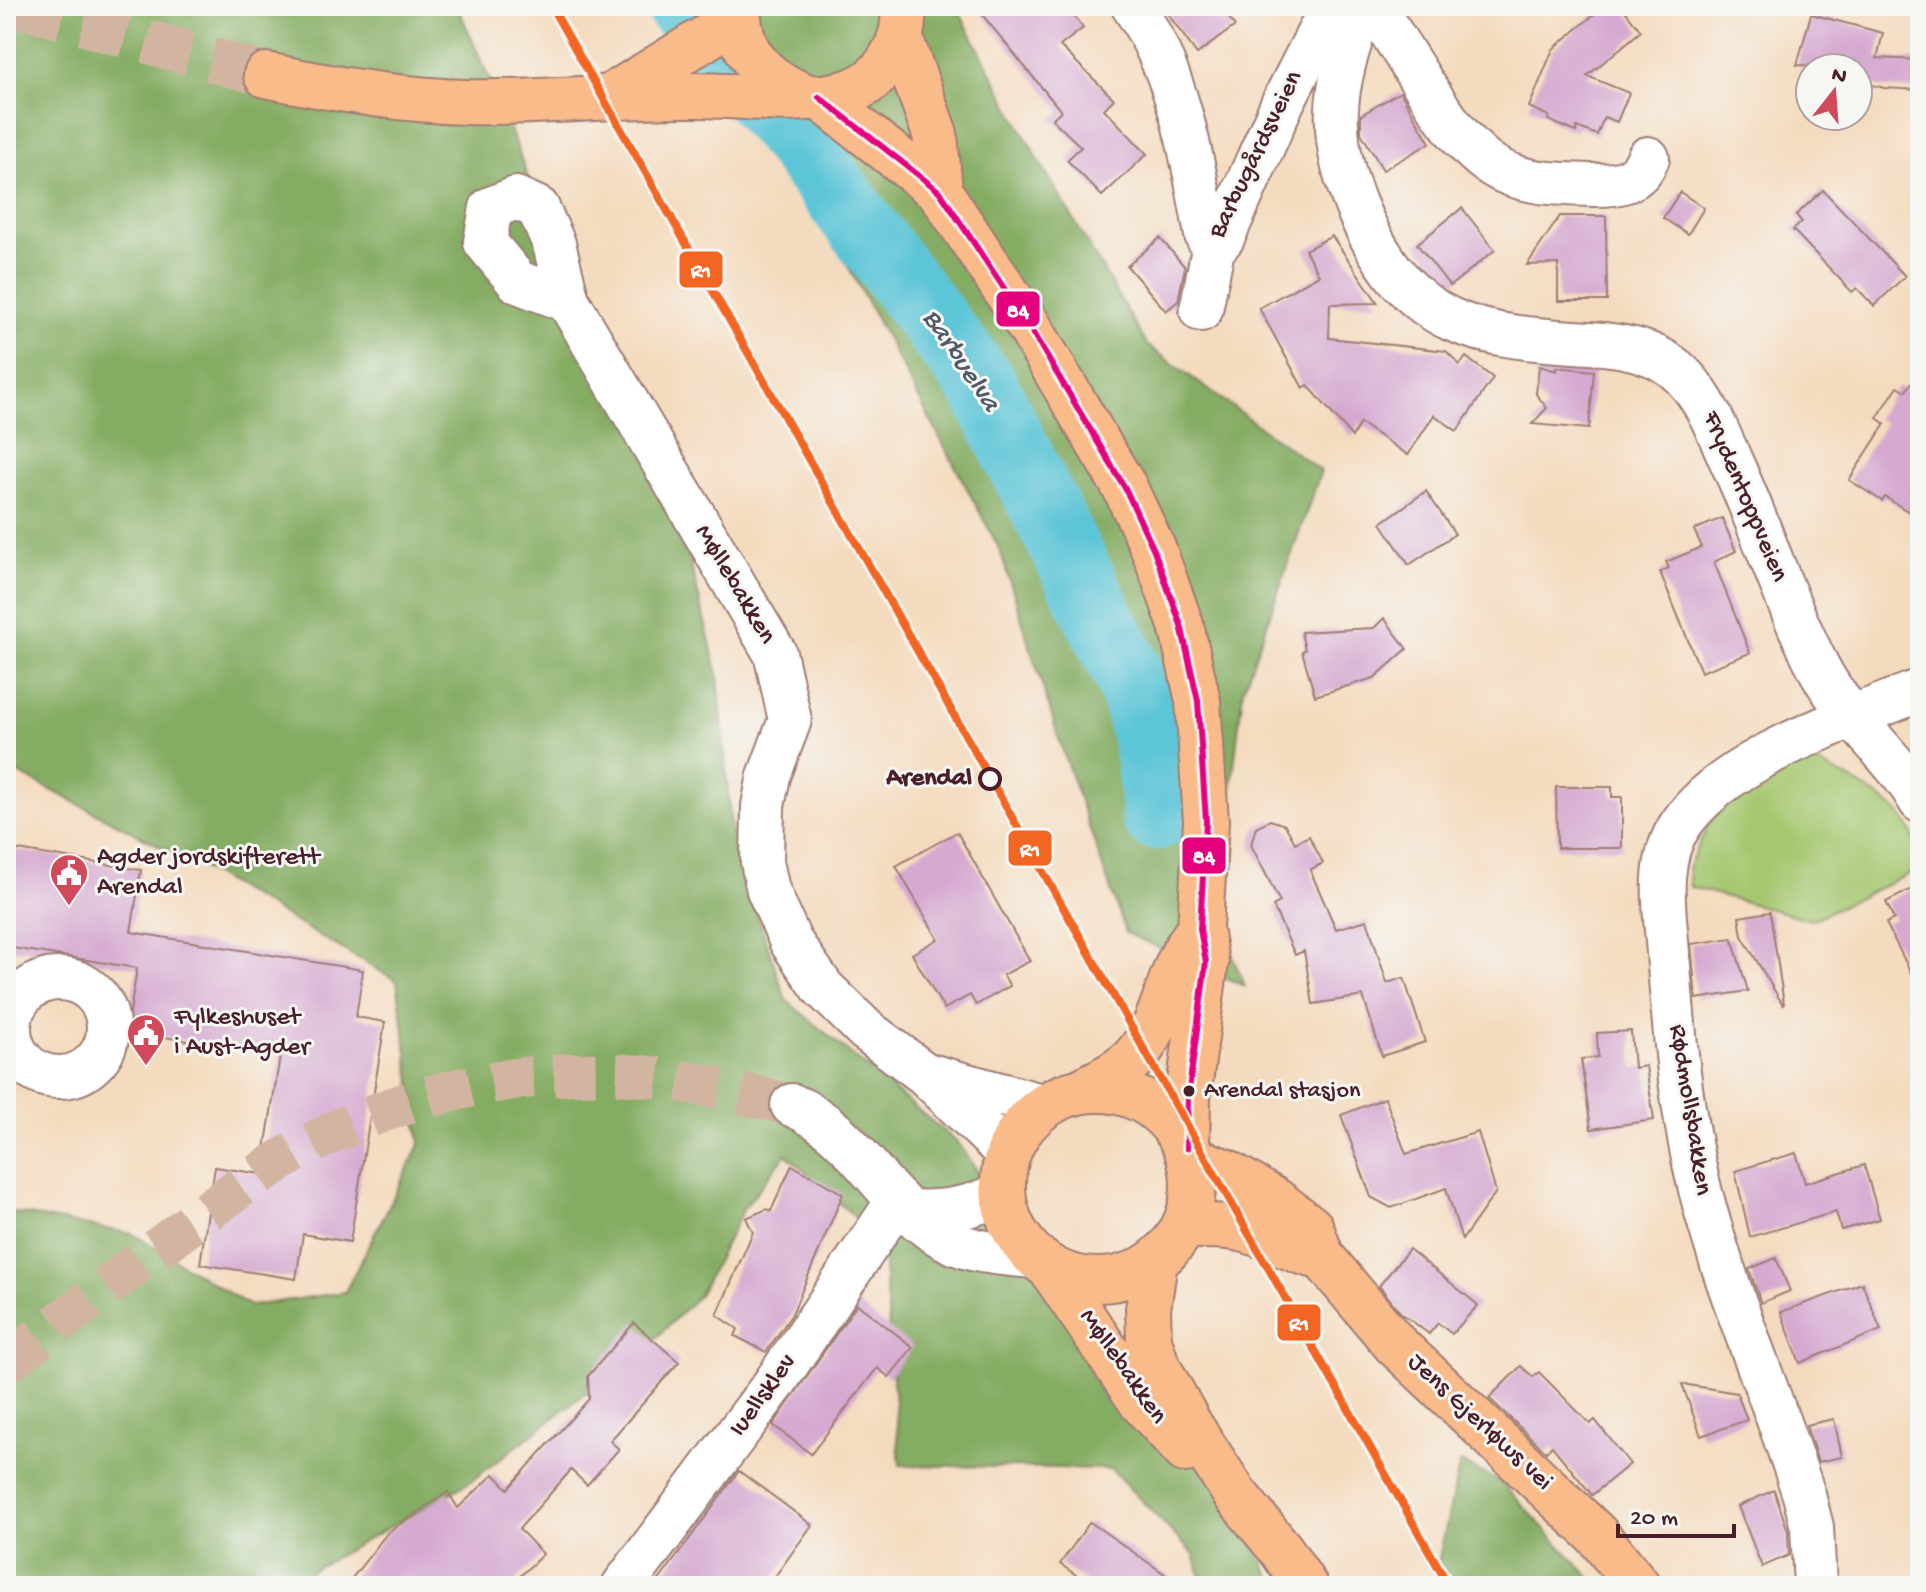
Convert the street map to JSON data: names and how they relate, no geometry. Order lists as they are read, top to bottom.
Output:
{
  "streets": {
    "main road": ["Møllebakken", "Jens Gjerløws vei"],
    "street": [
      "Barbugårdsveien",
      "Frydentoppveien",
      "Rødmollsbakken",
      "Iuellsklev"
    ]
  },
  "crossings": [
    ["Frydentoppveien", "Rødmollsbakken"],
    ["Møllebakken", "Jens Gjerløws vei"]
  ],
  "water": ["Barbuelva"],
  "places": {
    "other": ["Arendal", "Arendal stasjon"],
    "public building": ["Agder jordskifterett Arendal", "Fylkeshuset i Aust-Agder"]
  },
  "lines": ["transit line R1", "transit line 84"],
  "scale_bar": "20 m",
  "north": "top"
}
